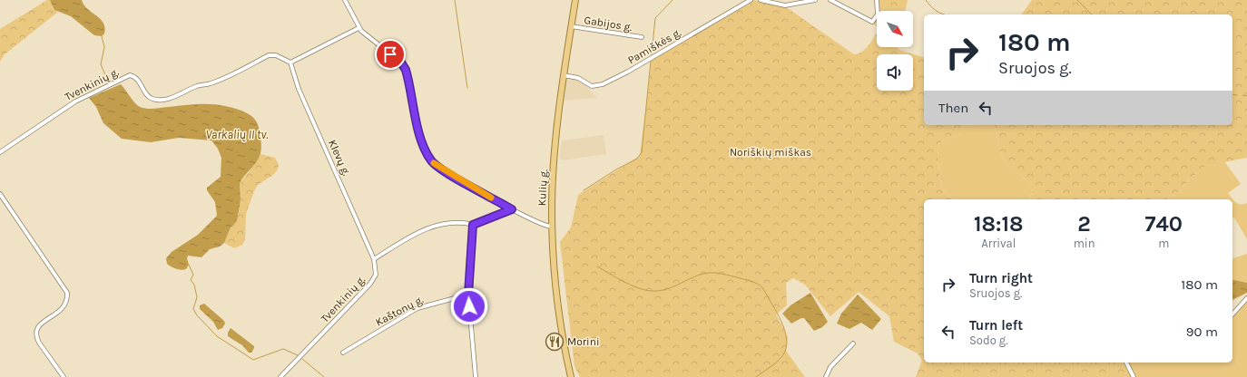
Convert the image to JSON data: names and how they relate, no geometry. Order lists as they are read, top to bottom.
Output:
{
  "streets": {
    "main road": ["Kulių g."],
    "street": [
      "Gabijos g.",
      "Pamiškės g.",
      "Tvenkinių g.",
      "Klevų g.",
      "Kaštonų g."
    ]
  },
  "crossings": [
    ["Gabijos g.", "Kulių g."],
    ["Pamiškės g.", "Kulių g."],
    ["Tvenkinių g.", "Klevų g."]
  ],
  "water": ["Varkalių II tv."],
  "parks": ["Noriškių miškas"],
  "places": {
    "restaurant": ["Morini"]
  },
  "north": "bottom right",
  "page": {
    "turn": ["180 m", "Sruojos g."],
    "then": "Then",
    "eta": [
      "18:18",
      "Arrival",
      "2",
      "min",
      "740",
      "m"
    ],
    "list": [
      {
        "name": "Turn right",
        "note": "Sruojos g.",
        "value": "180 m"
      },
      {
        "name": "Turn left",
        "note": "Sodo g.",
        "value": "90 m"
      }
    ]
  }
}
